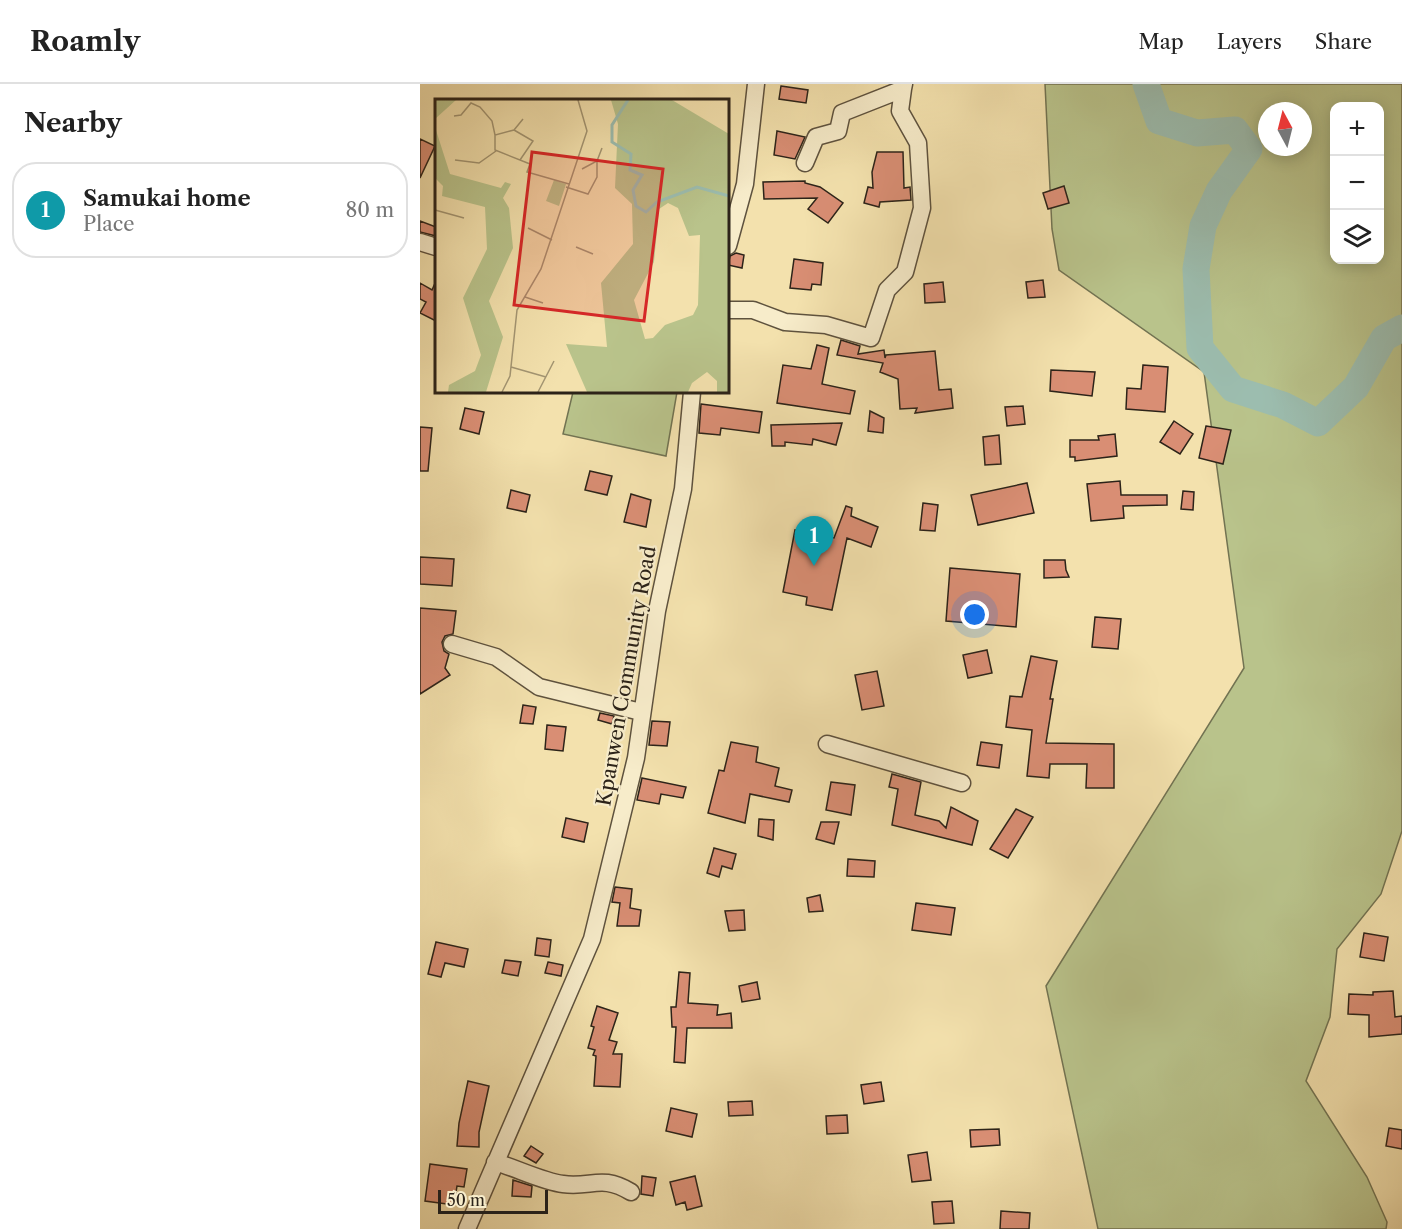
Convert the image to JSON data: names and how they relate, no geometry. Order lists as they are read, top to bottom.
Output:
{
  "streets": {
    "street": ["Kpanwen Community Road"]
  },
  "scale_bar": "50 m",
  "north": "top",
  "page": {
    "header": "Roamly",
    "nav": ["Map", "Layers", "Share"],
    "heading": "Nearby",
    "map_buttons": ["+", "−"],
    "list": [
      {
        "mark": "1",
        "name": "Samukai home",
        "note": "Place",
        "value": "80 m"
      }
    ],
    "pins": "1",
    "scale": "50 m"
  }
}
